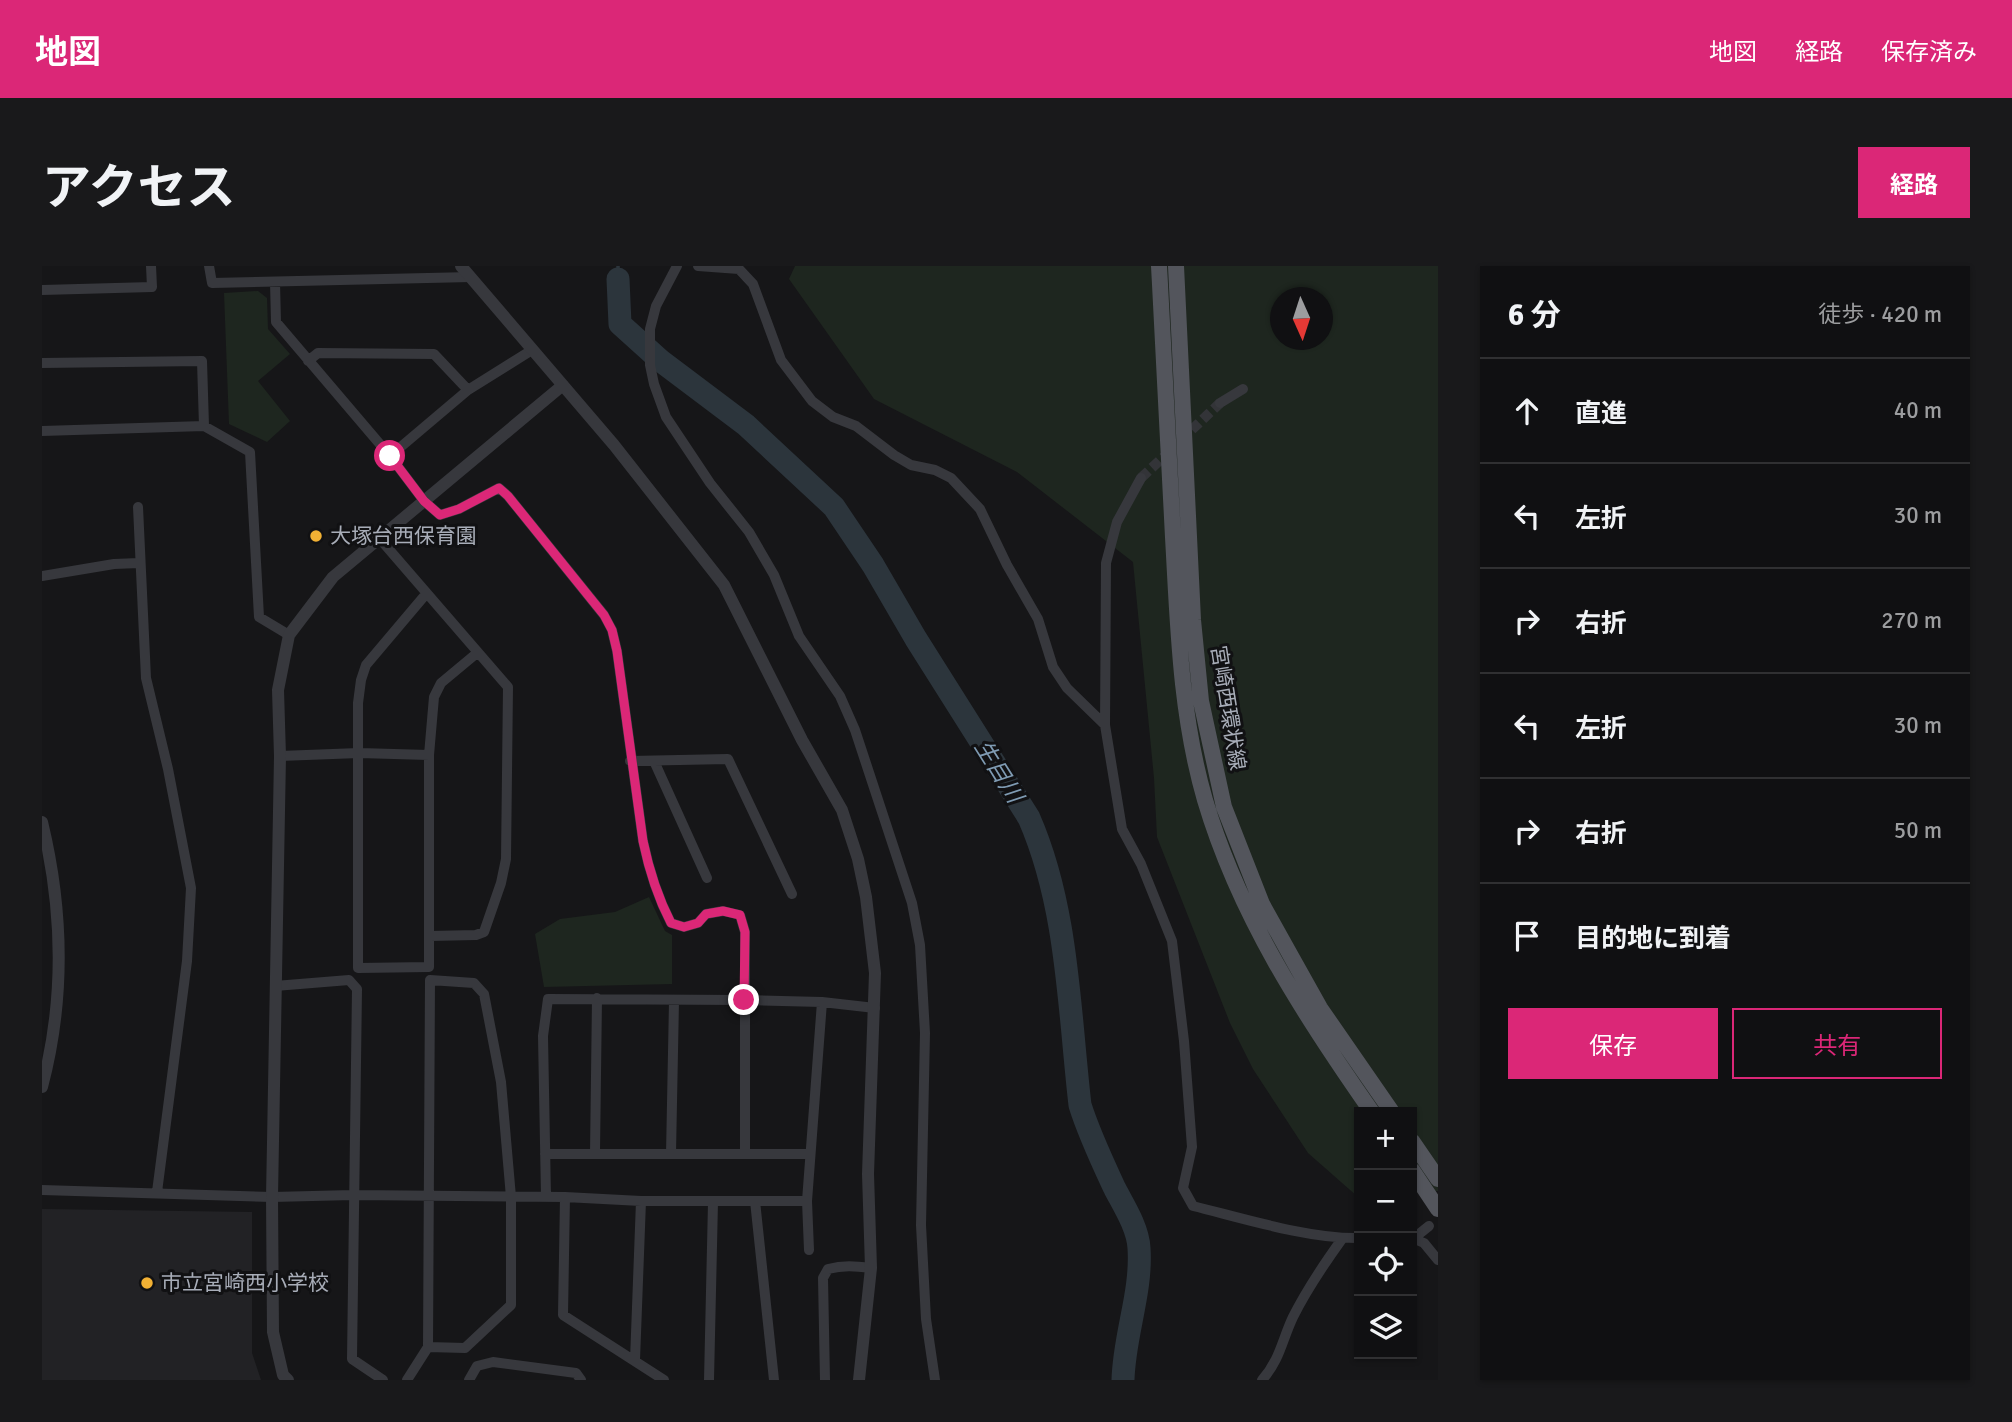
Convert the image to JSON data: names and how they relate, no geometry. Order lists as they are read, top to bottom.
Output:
{
  "streets": {
    "main road": ["宮崎西環状線"]
  },
  "water": ["生目川"],
  "places": ["大塚台西保育園", "市立宮崎西小学校"],
  "north": "bottom",
  "page": {
    "header": "地図",
    "nav": ["地図", "経路", "保存済み"],
    "title": "アクセス",
    "buttons": [
      "経路",
      ["保存", "共有"]
    ],
    "heading": ["6 分", "徒歩 · 420 m"],
    "list": [
      ["直進", "40 m"],
      ["左折", "30 m"],
      ["右折", "270 m"],
      ["左折", "30 m"],
      ["右折", "50 m"],
      "目的地に到着"
    ],
    "map_buttons": ["+", "−"]
  }
}
